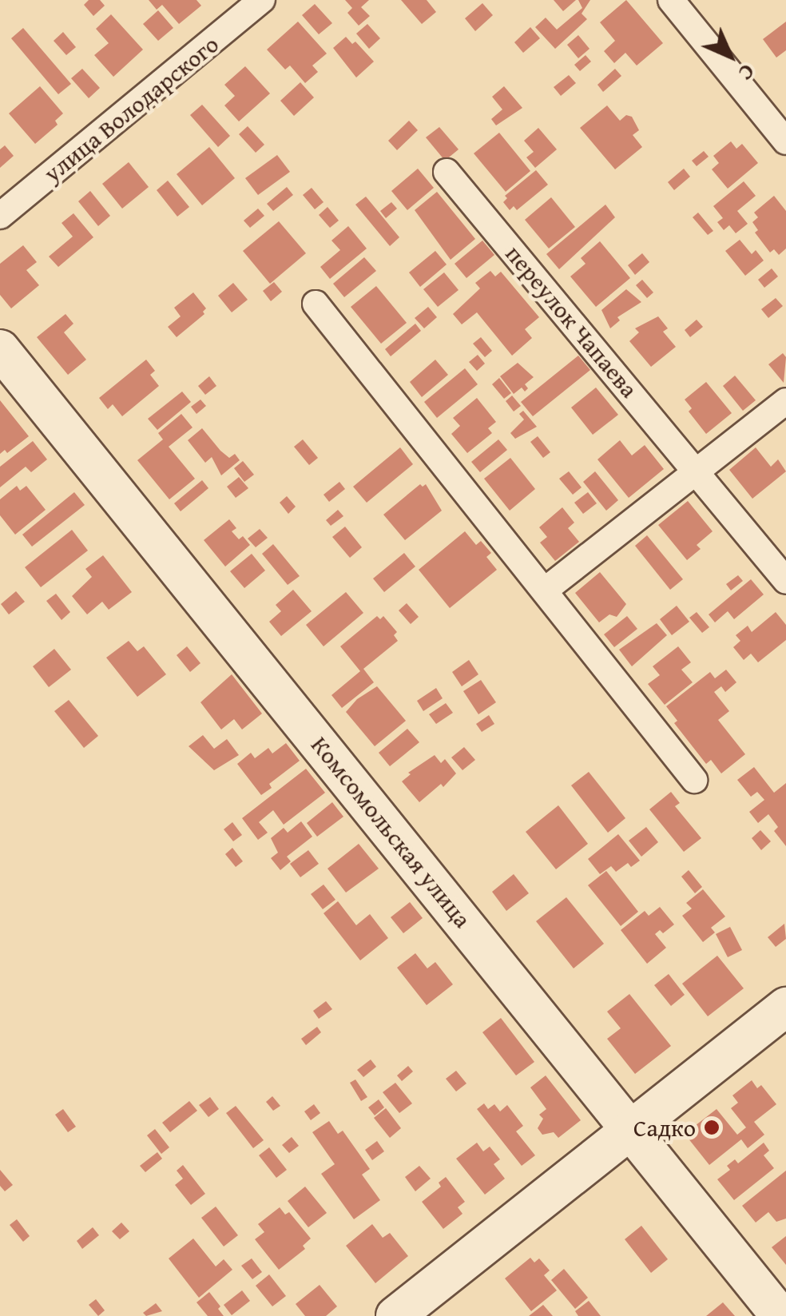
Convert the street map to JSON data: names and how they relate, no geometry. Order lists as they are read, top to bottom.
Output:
{
  "streets": {
    "street": ["улица Володарского", "переулок Чапаева", "Комсомольская улица"]
  },
  "places": ["Садко"],
  "north": "bottom right"
}
